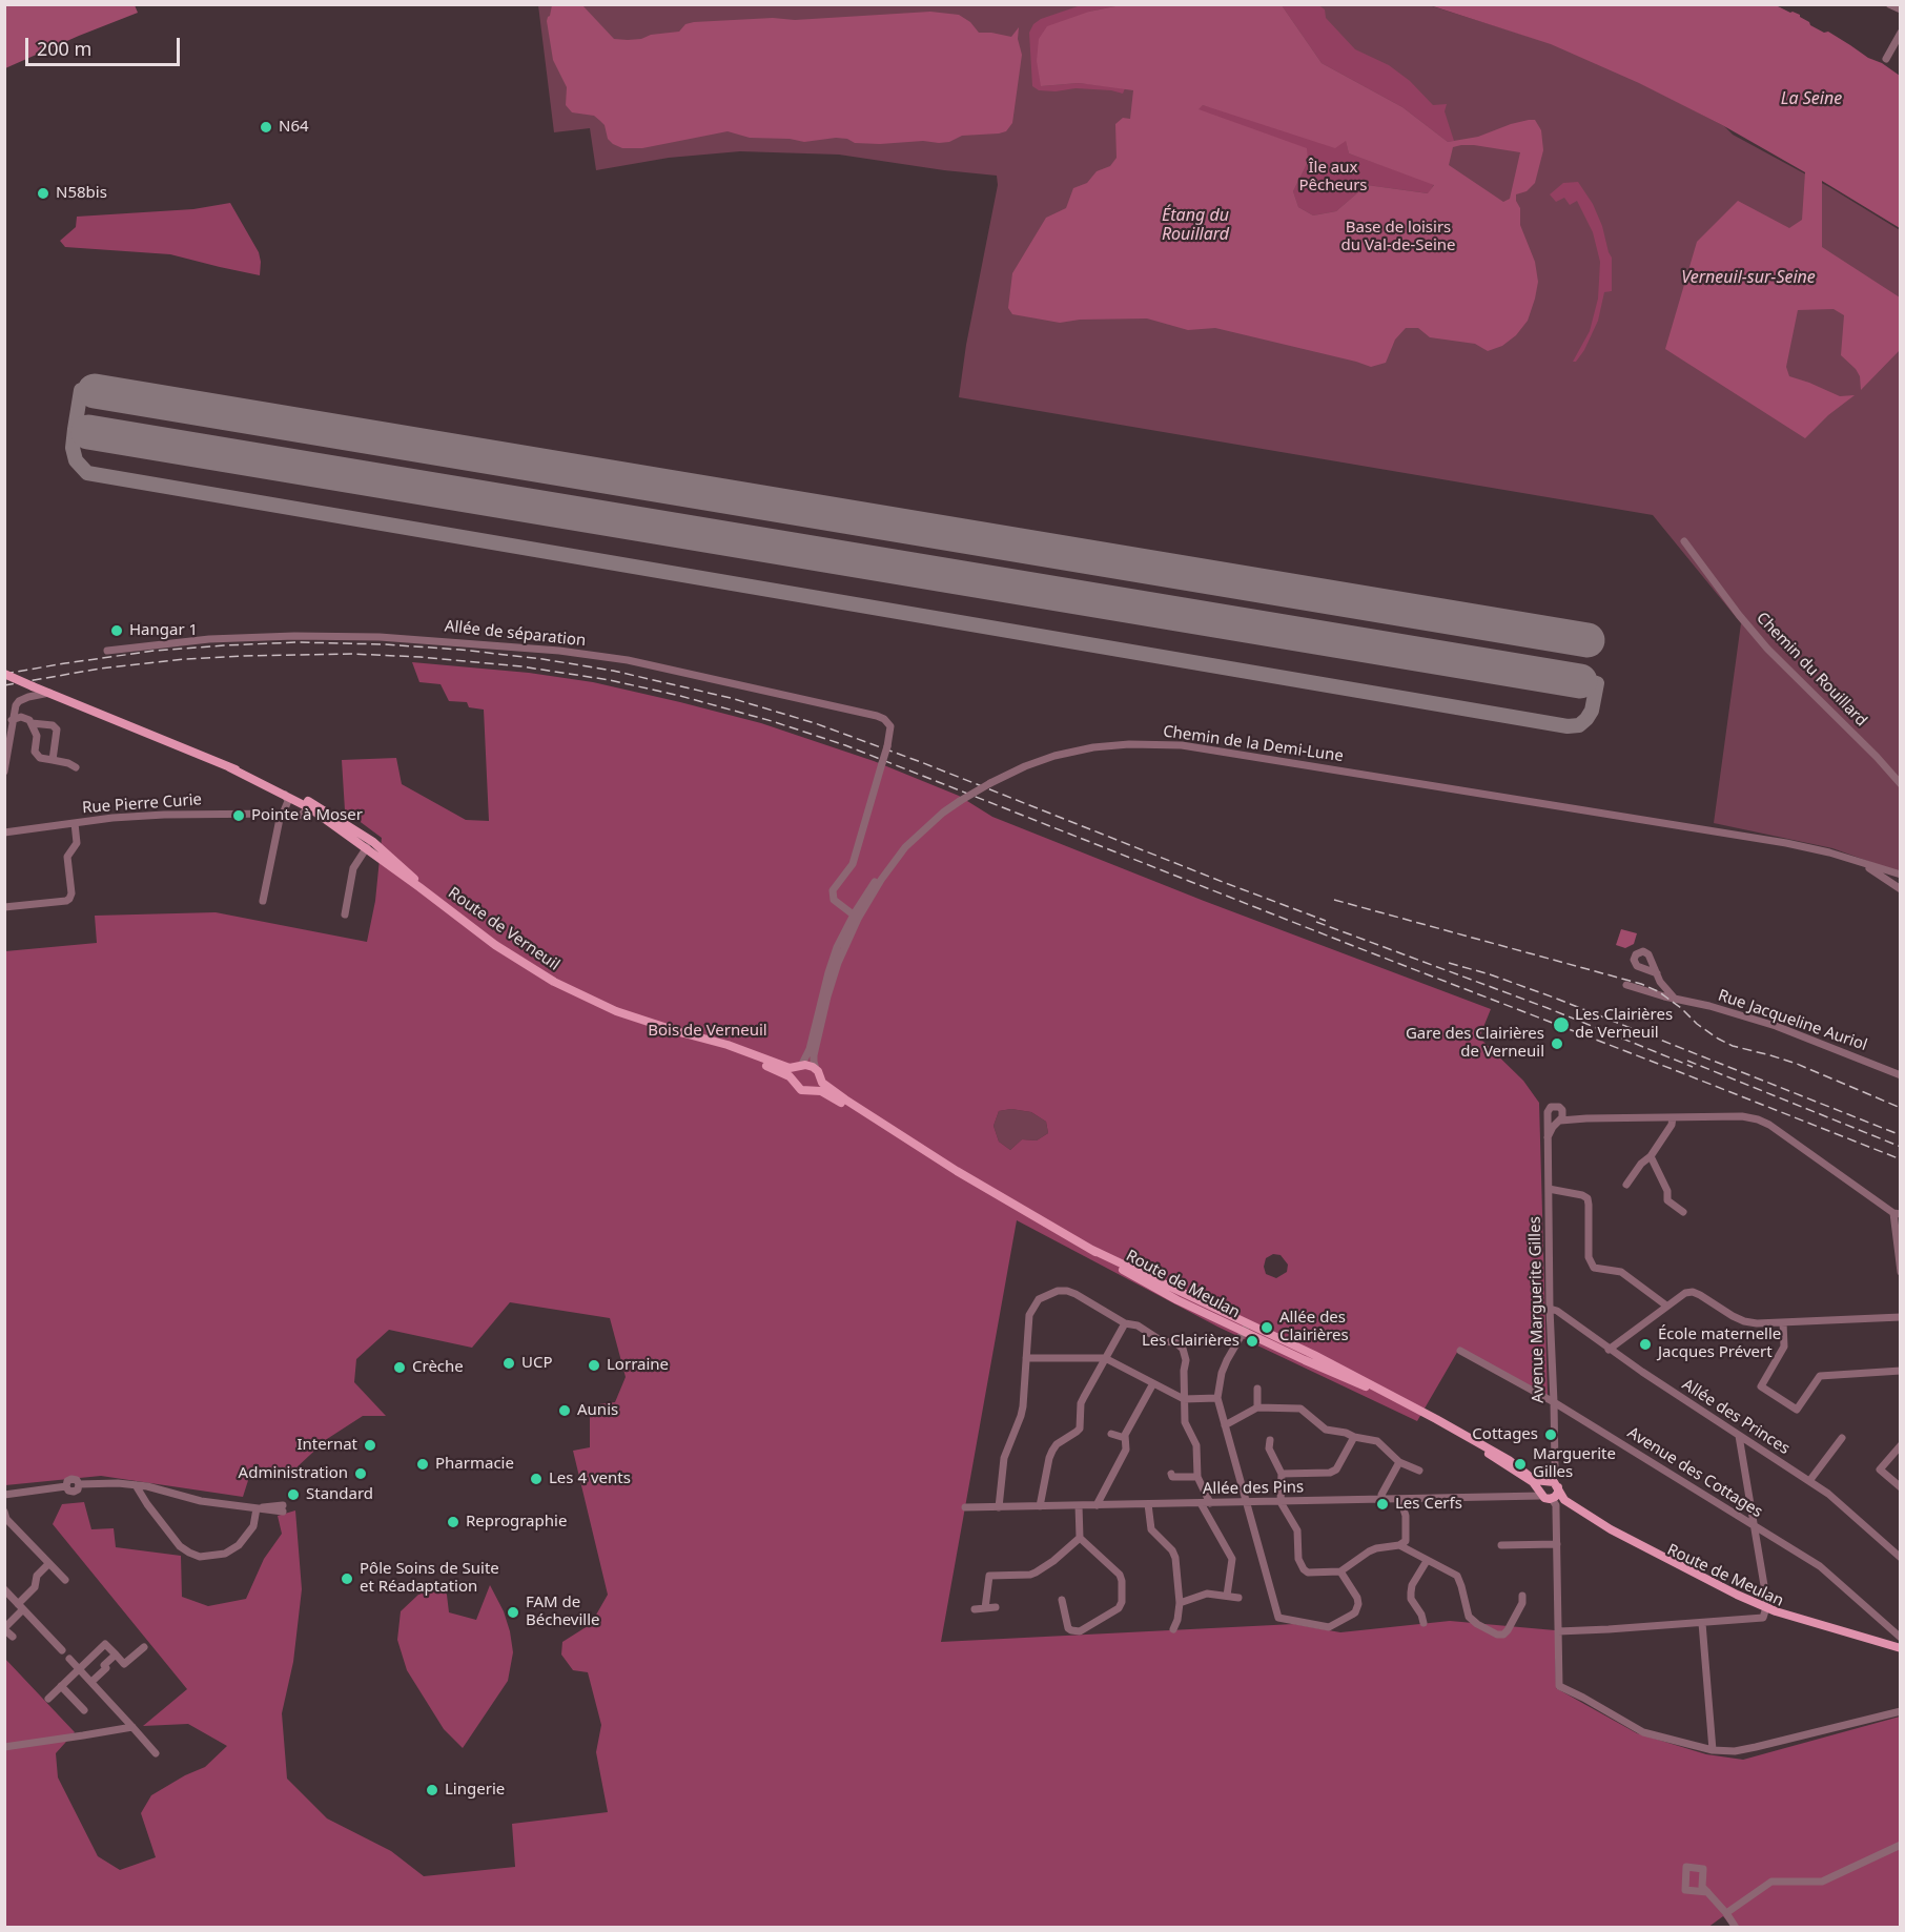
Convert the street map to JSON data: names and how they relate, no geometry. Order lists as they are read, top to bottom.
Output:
{
  "streets": {
    "main road": ["Route de Verneuil", "Route de Meulan"],
    "street": [
      "Allée de séparation",
      "Chemin du Rouillard",
      "Chemin de la Demi-Lune",
      "Rue Pierre Curie",
      "Rue Jacqueline Auriol",
      "Avenue Marguerite Gilles",
      "Allée des Princes",
      "Avenue des Cottages",
      "Allée des Pins"
    ]
  },
  "crossings": [
    ["Allée de séparation", "Chemin de la Demi-Lune"],
    ["Rue Pierre Curie", "Route de Verneuil"],
    ["Route de Verneuil", "Route de Meulan"],
    ["Route de Meulan", "Avenue Marguerite Gilles"],
    ["Route de Meulan", "Allée des Pins"],
    ["Avenue Marguerite Gilles", "Allée des Princes"],
    ["Avenue Marguerite Gilles", "Avenue des Cottages"],
    ["Avenue Marguerite Gilles", "Allée des Pins"]
  ],
  "water": ["La Seine", "Étang du Rouillard", "Verneuil-sur-Seine"],
  "parks": ["Île aux Pêcheurs", "Base de loisirs du Val-de-Seine", "Bois de Verneuil"],
  "places": [
    "N64",
    "N58bis",
    "Hangar 1",
    "Pointe à Moser",
    "Les Clairières de Verneuil",
    "Gare des Clairières de Verneuil",
    "Allée des Clairières",
    "Les Clairières",
    "École maternelle Jacques Prévert",
    "UCP",
    "Lorraine",
    "Crèche",
    "Aunis",
    "Cottages",
    "Internat",
    "Pharmacie",
    "Marguerite Gilles",
    "Administration",
    "Les 4 vents",
    "Standard",
    "Les Cerfs",
    "Reprographie",
    "Pôle Soins de Suite et Réadaptation",
    "FAM de Bécheville",
    "Lingerie"
  ],
  "scale_bar": "200 m"
}
